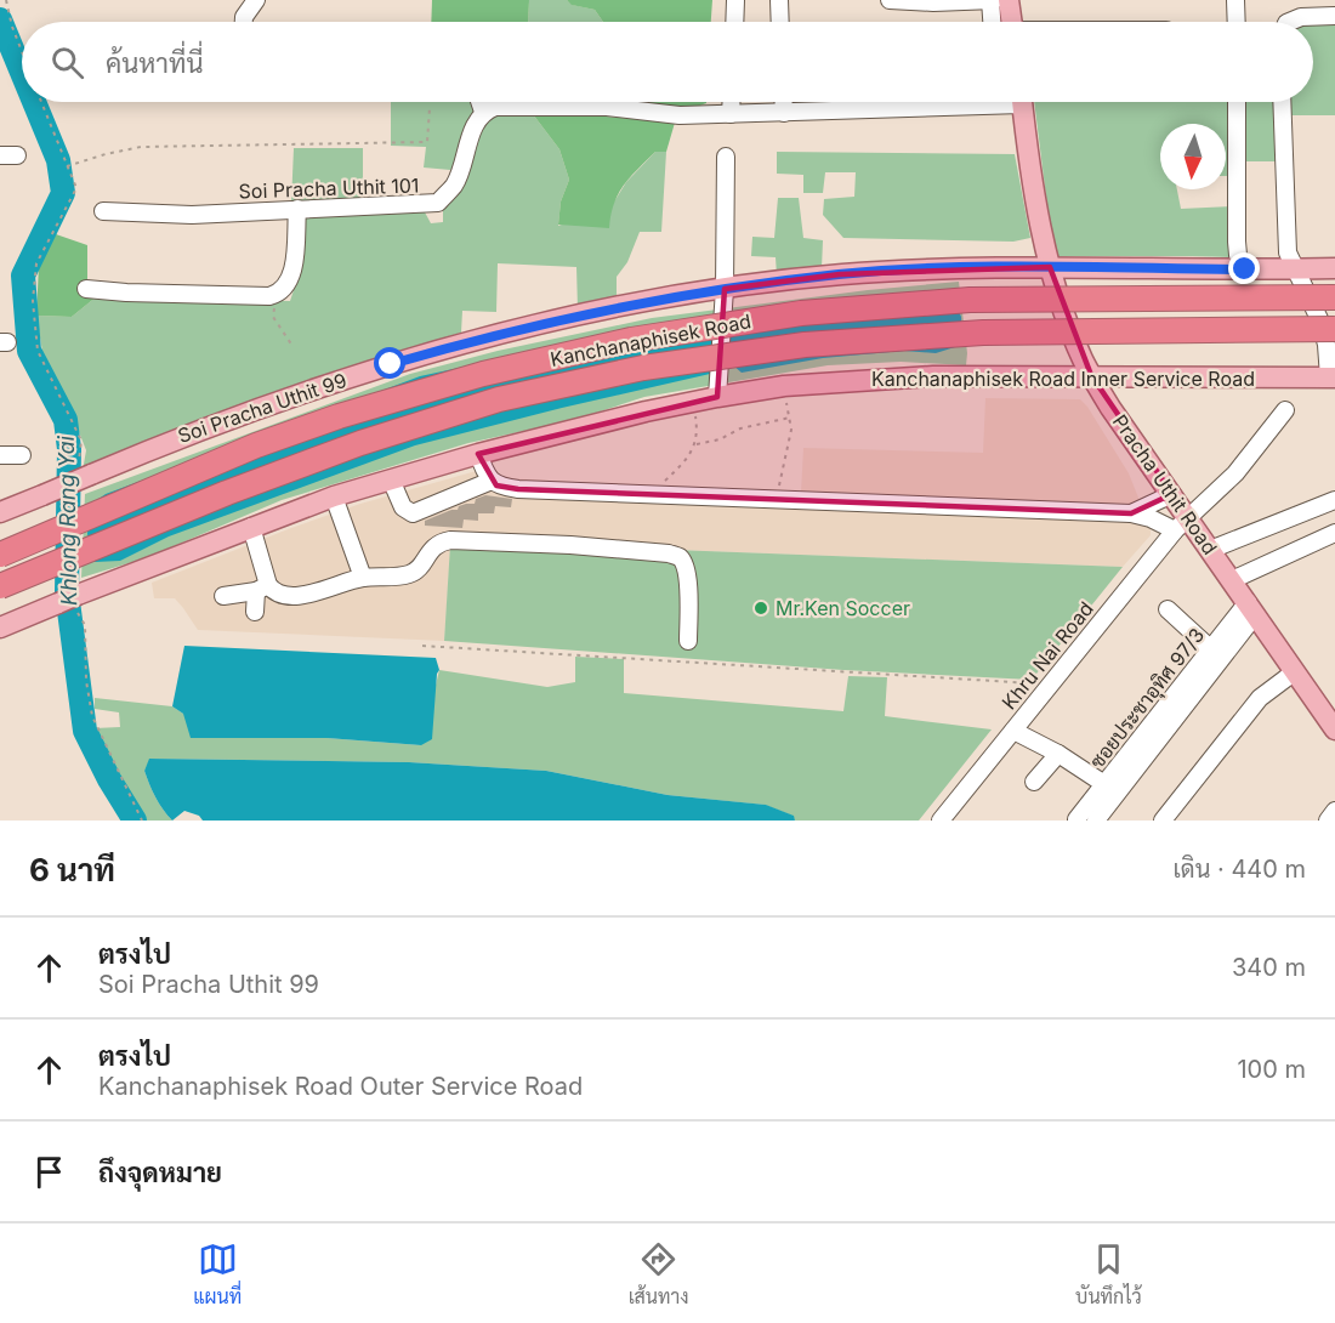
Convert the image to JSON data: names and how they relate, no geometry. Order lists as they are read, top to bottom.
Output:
{
  "streets": {
    "highway": ["Kanchanaphisek Road"],
    "main road": ["Kanchanaphisek Road Inner Service Road", "Soi Pracha Uthit 99", "Pracha Uthit Road"],
    "street": ["Soi Pracha Uthit 101", "Khru Nai Road", "ซอยประชาอุทิศ 97/3"]
  },
  "crossings": [
    ["Kanchanaphisek Road Inner Service Road", "Pracha Uthit Road"],
    ["Soi Pracha Uthit 99", "Pracha Uthit Road"],
    ["Pracha Uthit Road", "Khru Nai Road"],
    ["Pracha Uthit Road", "ซอยประชาอุทิศ 97/3"]
  ],
  "water": ["Khlong Rang Yai"],
  "places": ["Mr.Ken Soccer"],
  "north": "bottom",
  "page": {
    "search": "ค้นหาที่นี่",
    "heading": ["6 นาที", "เดิน · 440 m"],
    "list": [
      ["ตรงไป", "Soi Pracha Uthit 99", "340 m"],
      ["ตรงไป", "Kanchanaphisek Road Outer Service Road", "100 m"],
      "ถึงจุดหมาย"
    ],
    "nav": ["แผนที่", "เส้นทาง", "บันทึกไว้"]
  }
}
